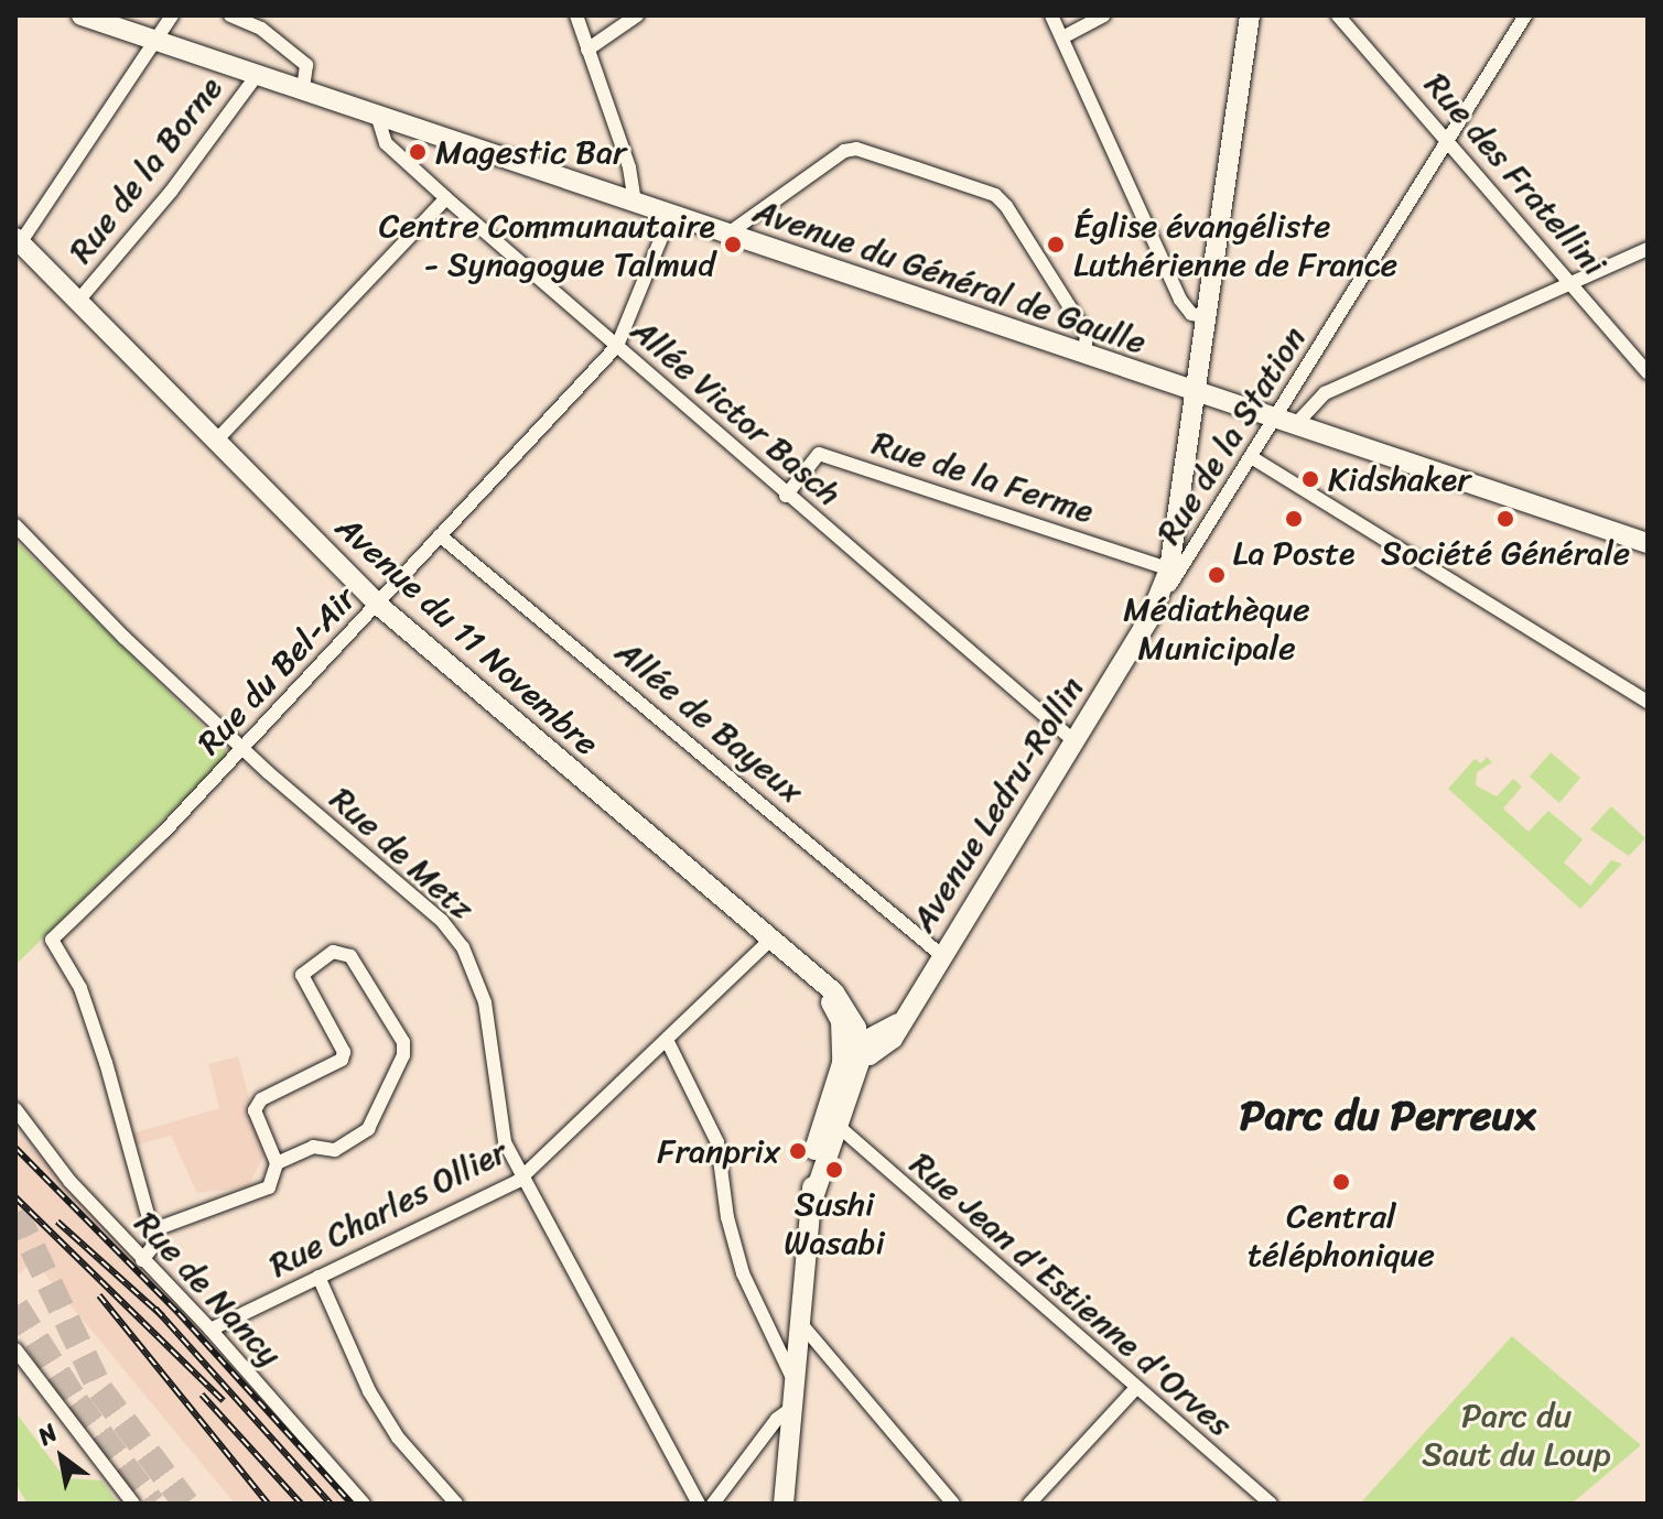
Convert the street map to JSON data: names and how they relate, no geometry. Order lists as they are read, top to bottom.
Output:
{
  "streets": {
    "street": [
      "Rue de la Borne",
      "Rue des Fratellini",
      "Avenue du Général de Gaulle",
      "Allée Victor Basch",
      "Rue de la Station",
      "Rue de la Ferme",
      "Avenue du 11 Novembre",
      "Rue du Bel-Air",
      "Allée de Bayeux",
      "Avenue Ledru-Rollin",
      "Rue de Metz",
      "Rue Charles Ollier",
      "Rue de Nancy",
      "Rue Jean d'Estienne d'Orves"
    ]
  },
  "crossings": [
    ["Rue de la Borne", "Avenue du Général de Gaulle"],
    ["Rue de la Borne", "Avenue du 11 Novembre"],
    ["Rue des Fratellini", "Rue de la Station"],
    ["Avenue du Général de Gaulle", "Allée Victor Basch"],
    ["Avenue du Général de Gaulle", "Rue de la Station"],
    ["Avenue du Général de Gaulle", "Rue du Bel-Air"],
    ["Avenue du Général de Gaulle", "Avenue Ledru-Rollin"],
    ["Allée Victor Basch", "Rue de la Ferme"],
    ["Allée Victor Basch", "Rue du Bel-Air"],
    ["Allée Victor Basch", "Avenue Ledru-Rollin"],
    ["Rue de la Station", "Rue de la Ferme"],
    ["Rue de la Station", "Avenue Ledru-Rollin"],
    ["Rue de la Ferme", "Avenue Ledru-Rollin"],
    ["Avenue du 11 Novembre", "Rue du Bel-Air"],
    ["Avenue du 11 Novembre", "Avenue Ledru-Rollin"],
    ["Avenue du 11 Novembre", "Rue Charles Ollier"],
    ["Rue du Bel-Air", "Allée de Bayeux"],
    ["Rue du Bel-Air", "Rue de Metz"],
    ["Allée de Bayeux", "Avenue Ledru-Rollin"],
    ["Rue de Metz", "Rue Charles Ollier"],
    ["Rue Charles Ollier", "Rue de Nancy"]
  ],
  "districts": ["Parc du Perreux"],
  "parks": ["Parc du Saut du Loup"],
  "places": [
    "Magestic Bar",
    "Centre Communautaire - Synagogue Talmud",
    "Église évangéliste Luthérienne de France",
    "Kidshaker",
    "La Poste",
    "Société Générale",
    "Médiathèque Municipale",
    "Franprix",
    "Sushi Wasabi",
    "Central téléphonique"
  ],
  "north": "top left"
}
